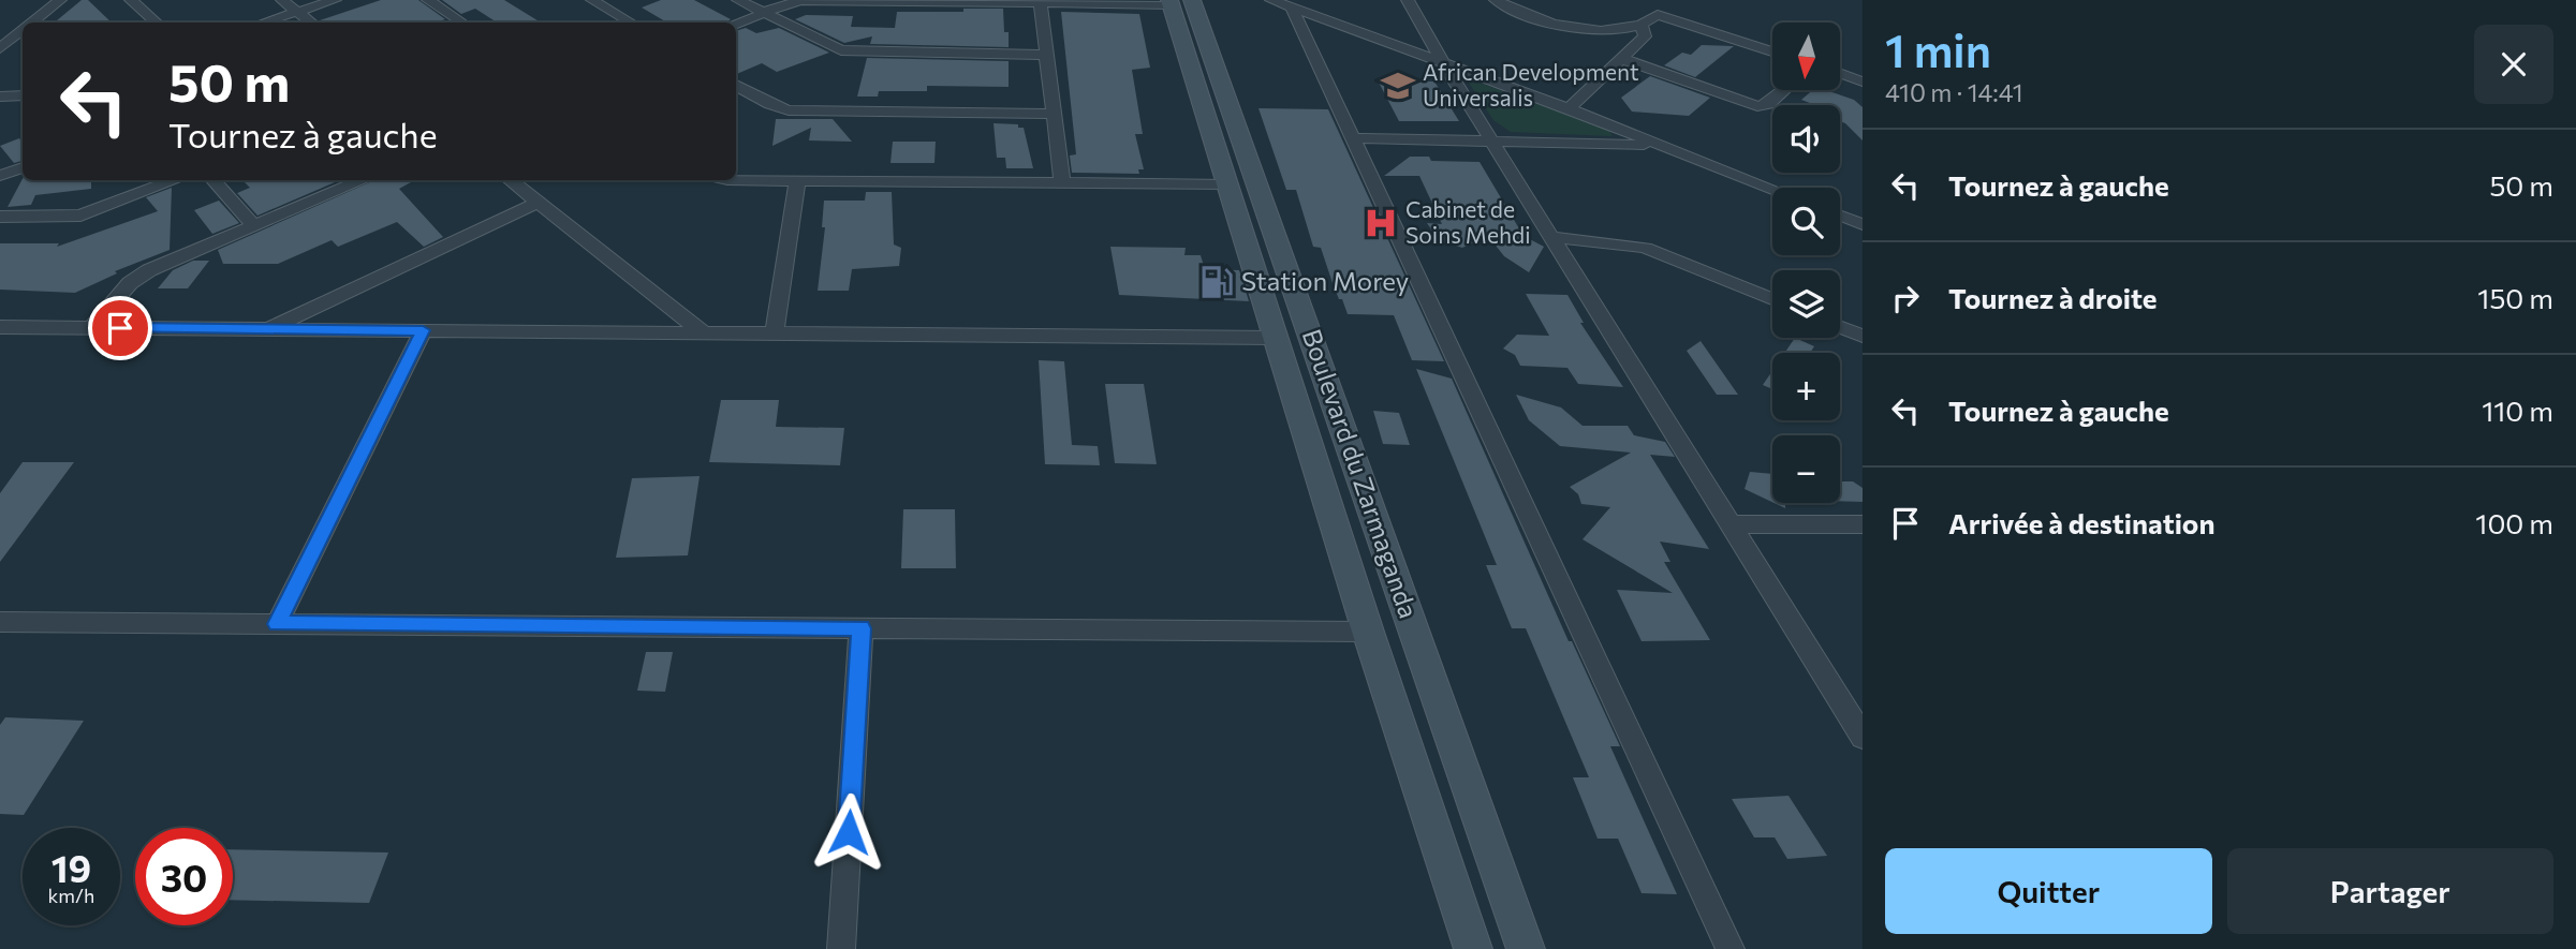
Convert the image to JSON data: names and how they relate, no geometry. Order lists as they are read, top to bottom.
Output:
{
  "streets": {
    "main road": ["Boulevard du Zarmaganda"]
  },
  "places": {
    "school or university": ["African Development Universalis"],
    "hospital": ["Cabinet de Soins Mehdi"],
    "fuel station": ["Station Morey"]
  },
  "north": "bottom",
  "page": {
    "heading": ["1 min", "410 m · 14:41"],
    "map_buttons": ["+", "−"],
    "turn": ["50 m", "Tournez à gauche"],
    "list": [
      {
        "name": "Tournez à gauche",
        "value": "50 m"
      },
      {
        "name": "Tournez à droite",
        "value": "150 m"
      },
      {
        "name": "Tournez à gauche",
        "value": "110 m"
      },
      {
        "name": "Arrivée à destination",
        "value": "100 m"
      }
    ],
    "speed": "19 km/h",
    "limit": "30",
    "buttons": ["Quitter", "Partager"]
  }
}
